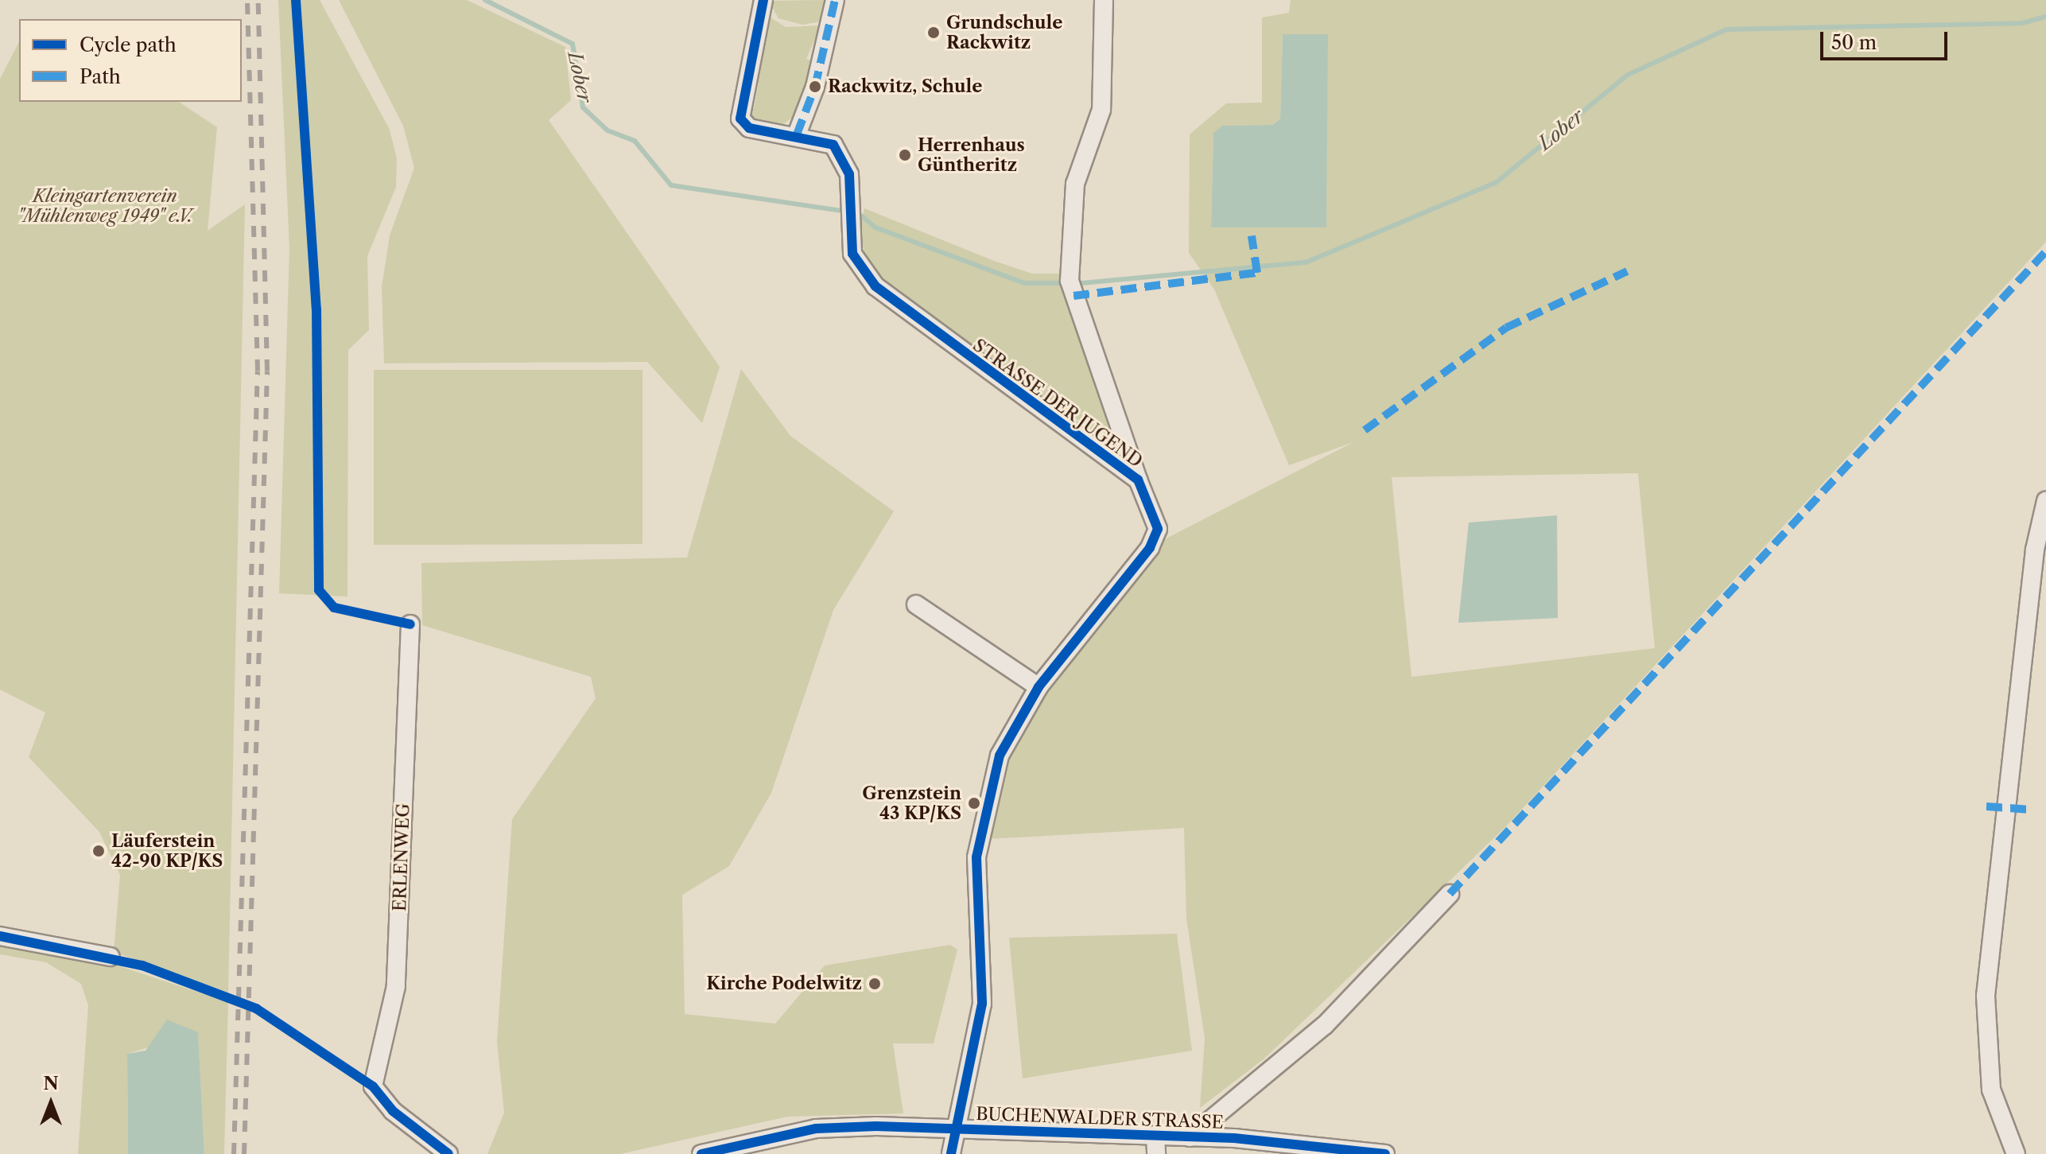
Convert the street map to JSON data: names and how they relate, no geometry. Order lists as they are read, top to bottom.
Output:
{
  "streets": {
    "street": ["STRASSE DER JUGEND", "ERLENWEG", "BUCHENWALDER STRASSE"]
  },
  "crossings": [
    ["STRASSE DER JUGEND", "BUCHENWALDER STRASSE"]
  ],
  "water": ["Lober"],
  "parks": ["Kleingartenverein \"Mühlenweg 1949\" e.V."],
  "places": [
    "Grundschule Rackwitz",
    "Rackwitz, Schule",
    "Herrenhaus Güntheritz",
    "Grenzstein 43 KP/KS",
    "Läuferstein 42-90 KP/KS",
    "Kirche Podelwitz"
  ],
  "legend": ["Cycle path", "Path"],
  "scale_bar": "50 m",
  "north": "top"
}
